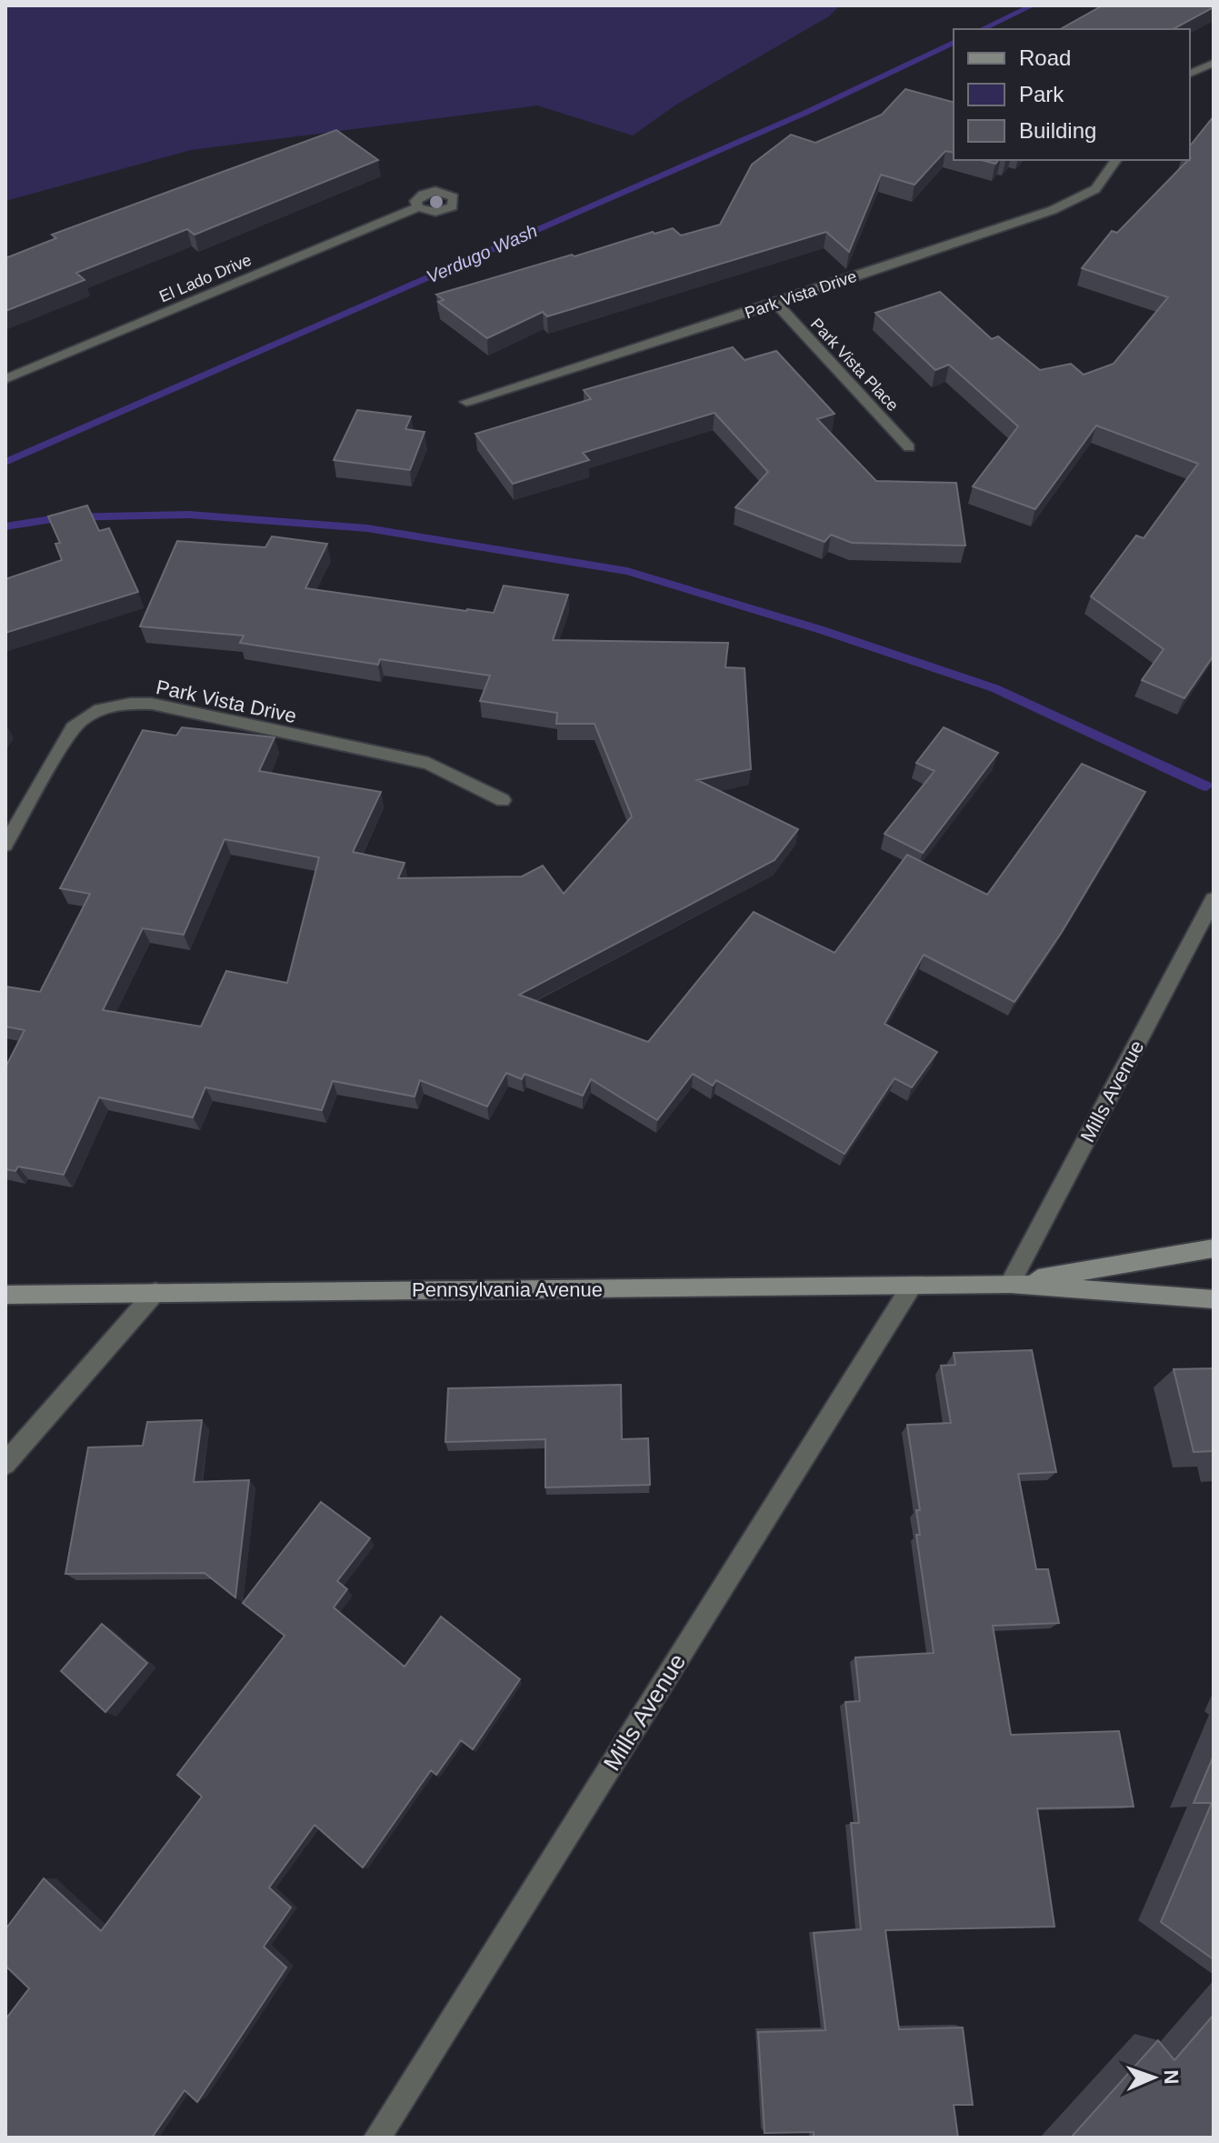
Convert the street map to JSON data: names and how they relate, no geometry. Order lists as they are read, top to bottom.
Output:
{
  "streets": {
    "street": [
      "El Lado Drive",
      "Park Vista Drive",
      "Park Vista Place",
      "Mills Avenue",
      "Pennsylvania Avenue"
    ]
  },
  "crossings": [
    ["Park Vista Drive", "Park Vista Place"],
    ["Mills Avenue", "Pennsylvania Avenue"]
  ],
  "water": ["Verdugo Wash"],
  "legend": ["Road", "Park", "Building"],
  "north": "right"
}
